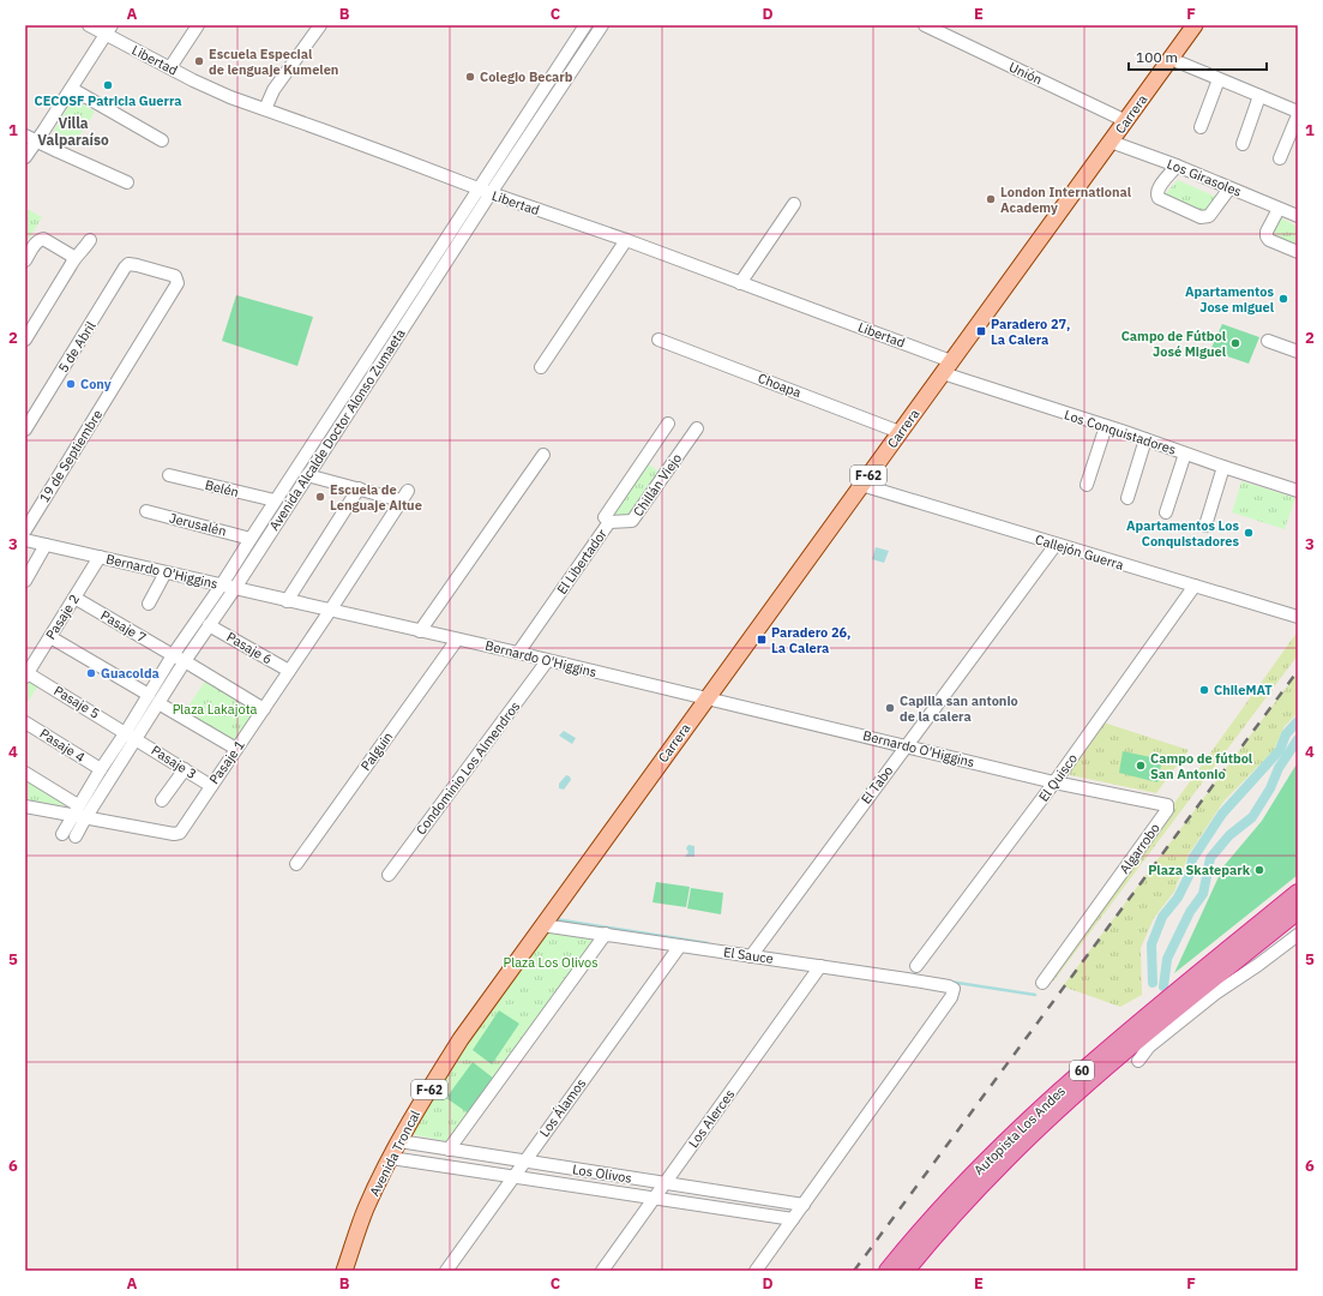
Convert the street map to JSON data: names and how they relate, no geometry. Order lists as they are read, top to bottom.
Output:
{
  "streets": {
    "highway": ["60", "Autopista Los Andes"],
    "main road": ["Carrera", "F-62", "Avenida Troncal"],
    "street": [
      "Libertad",
      "Unión",
      "Los Girasoles",
      "5 de Abril",
      "Choapa",
      "Avenida Alcalde Doctor Alonso Zumaeta",
      "Los Conquistadores",
      "19 de Septiembre",
      "Chillán Viejo",
      "Belén",
      "Jerusalén",
      "Callejón Guerra",
      "El Libertador",
      "Bernardo O'Higgins",
      "Pasaje 2",
      "Pasaje 7",
      "Pasaje 6",
      "Pasaje 5",
      "Pasaje 4",
      "Palguin",
      "Pasaje 3",
      "Pasaje 1",
      "Condominio Los Almendros",
      "El Quisco",
      "El Tabo",
      "Algarrobo",
      "El Sauce",
      "Los Álamos",
      "Los Alerces",
      "Los Olivos"
    ]
  },
  "crossings": [
    ["Libertad", "Carrera"],
    ["Libertad", "Avenida Alcalde Doctor Alonso Zumaeta"],
    ["Libertad", "Los Conquistadores"],
    ["Unión", "Carrera"],
    ["Carrera", "Los Girasoles"],
    ["Carrera", "Choapa"],
    ["Carrera", "Los Conquistadores"],
    ["Carrera", "Callejón Guerra"],
    ["Carrera", "Bernardo O'Higgins"],
    ["Carrera", "El Sauce"],
    ["Carrera", "Avenida Troncal"],
    ["5 de Abril", "19 de Septiembre"],
    ["Avenida Alcalde Doctor Alonso Zumaeta", "Belén"],
    ["Avenida Alcalde Doctor Alonso Zumaeta", "Jerusalén"],
    ["Avenida Alcalde Doctor Alonso Zumaeta", "Bernardo O'Higgins"],
    ["Avenida Alcalde Doctor Alonso Zumaeta", "Pasaje 7"],
    ["Avenida Alcalde Doctor Alonso Zumaeta", "Pasaje 6"],
    ["Avenida Alcalde Doctor Alonso Zumaeta", "Pasaje 5"],
    ["Avenida Alcalde Doctor Alonso Zumaeta", "Pasaje 4"],
    ["Avenida Alcalde Doctor Alonso Zumaeta", "Pasaje 3"],
    ["Avenida Alcalde Doctor Alonso Zumaeta", "Pasaje 1"],
    ["Chillán Viejo", "El Libertador"],
    ["Callejón Guerra", "El Quisco"],
    ["Callejón Guerra", "El Tabo"],
    ["El Libertador", "Bernardo O'Higgins"],
    ["Bernardo O'Higgins", "Pasaje 2"],
    ["Bernardo O'Higgins", "Palguin"],
    ["Bernardo O'Higgins", "Pasaje 1"],
    ["Bernardo O'Higgins", "Condominio Los Almendros"],
    ["Bernardo O'Higgins", "El Quisco"],
    ["Bernardo O'Higgins", "El Tabo"],
    ["Bernardo O'Higgins", "Algarrobo"],
    ["Pasaje 2", "Pasaje 7"],
    ["Pasaje 2", "Pasaje 5"],
    ["Pasaje 6", "Pasaje 1"],
    ["Pasaje 5", "Pasaje 3"],
    ["Pasaje 3", "Pasaje 1"],
    ["El Quisco", "Algarrobo"],
    ["El Tabo", "El Sauce"],
    ["El Sauce", "Los Álamos"],
    ["El Sauce", "Los Alerces"],
    ["El Sauce", "Avenida Troncal"],
    ["El Sauce", "Los Olivos"],
    ["Los Álamos", "Los Olivos"],
    ["Los Alerces", "Los Olivos"],
    ["Avenida Troncal", "Los Olivos"]
  ],
  "districts": ["Villa Valparaíso"],
  "parks": ["Plaza Lakajota", "Plaza Los Olivos"],
  "places": {
    "other": [
      "Escuela Especial de lenguaje Kumelen",
      "Colegio Becarb",
      "CECOSF Patricia Guerra",
      "London International Academy",
      "Apartamentos Jose miguel",
      "Campo de Fútbol José Miguel",
      "Cony",
      "Escuela de Lenguaje Aitue",
      "Apartamentos Los Conquistadores",
      "Guacolda",
      "ChileMAT",
      "Capilla san antonio de la calera",
      "Campo de fútbol San Antonio",
      "Plaza Skatepark"
    ],
    "transit": ["Paradero 27, La Calera", "Paradero 26, La Calera"]
  },
  "scale_bar": "100 m",
  "grid": {
    "columns": [
      "A",
      "B",
      "C",
      "D",
      "E",
      "F"
    ],
    "rows": [
      "1",
      "2",
      "3",
      "4",
      "5",
      "6"
    ]
  }
}
